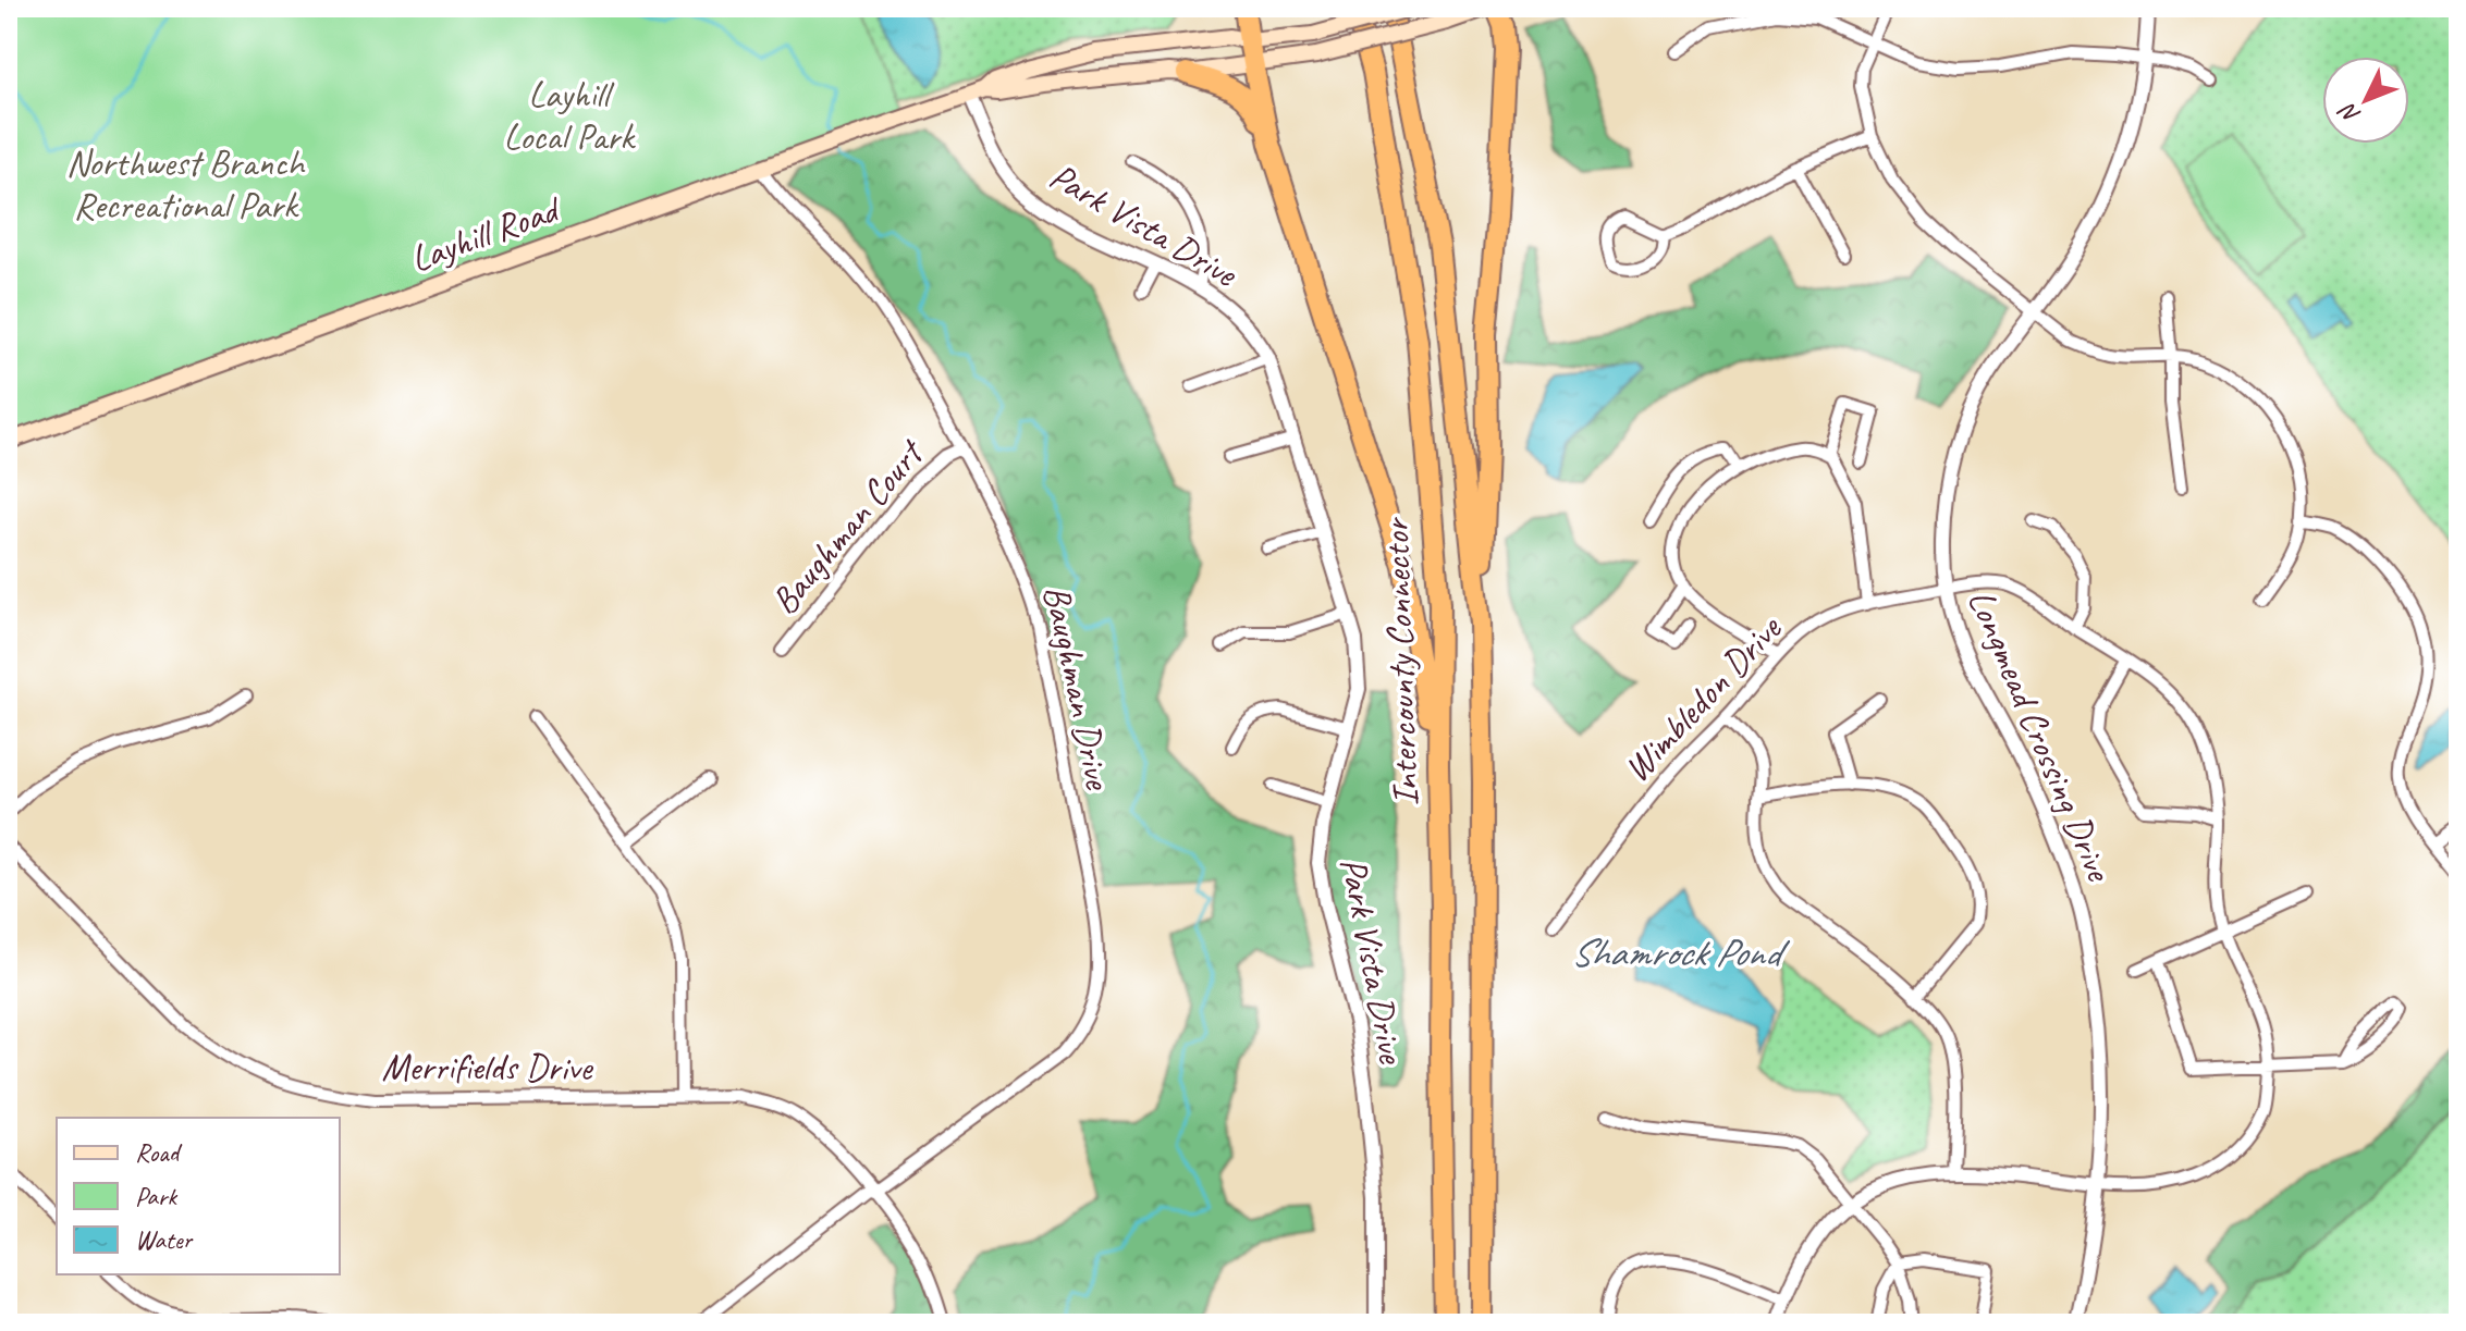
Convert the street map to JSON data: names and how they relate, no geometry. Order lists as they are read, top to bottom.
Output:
{
  "streets": {
    "highway": ["Intercounty Connector"],
    "main road": ["Layhill Road"],
    "street": [
      "Park Vista Drive",
      "Baughman Court",
      "Baughman Drive",
      "Wimbledon Drive",
      "Longmead Crossing Drive",
      "Merrifields Drive"
    ]
  },
  "crossings": [
    ["Park Vista Drive", "Layhill Road"],
    ["Layhill Road", "Baughman Drive"],
    ["Baughman Court", "Baughman Drive"],
    ["Baughman Drive", "Merrifields Drive"],
    ["Wimbledon Drive", "Longmead Crossing Drive"]
  ],
  "water": ["Shamrock Pond"],
  "parks": ["Layhill Local Park", "Northwest Branch Recreational Park"],
  "legend": ["Road", "Park", "Water"],
  "north": "bottom left"
}
